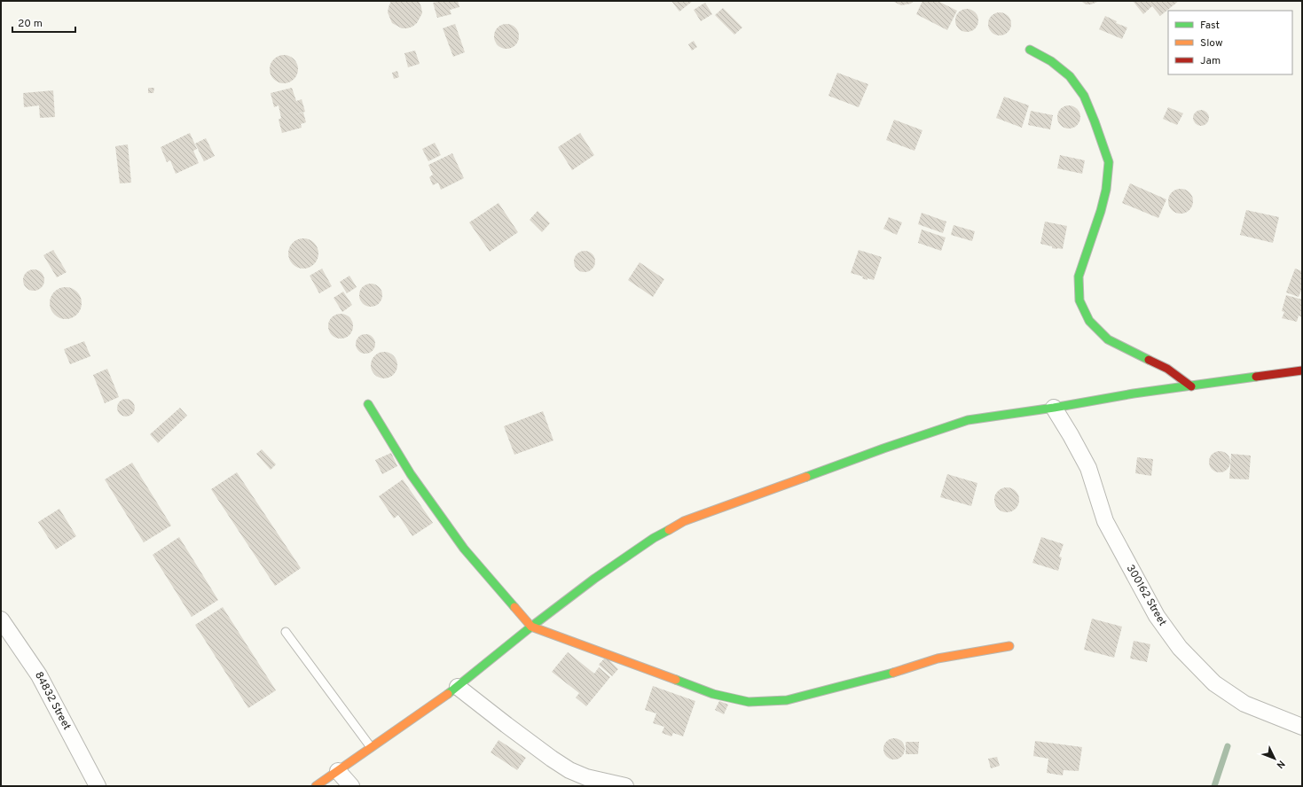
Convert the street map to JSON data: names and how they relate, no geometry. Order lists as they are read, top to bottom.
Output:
{
  "streets": {
    "street": ["300162 Street", "84832 Street"]
  },
  "legend": ["Fast", "Slow", "Jam"],
  "scale_bar": "20 m",
  "north": "bottom right"
}
